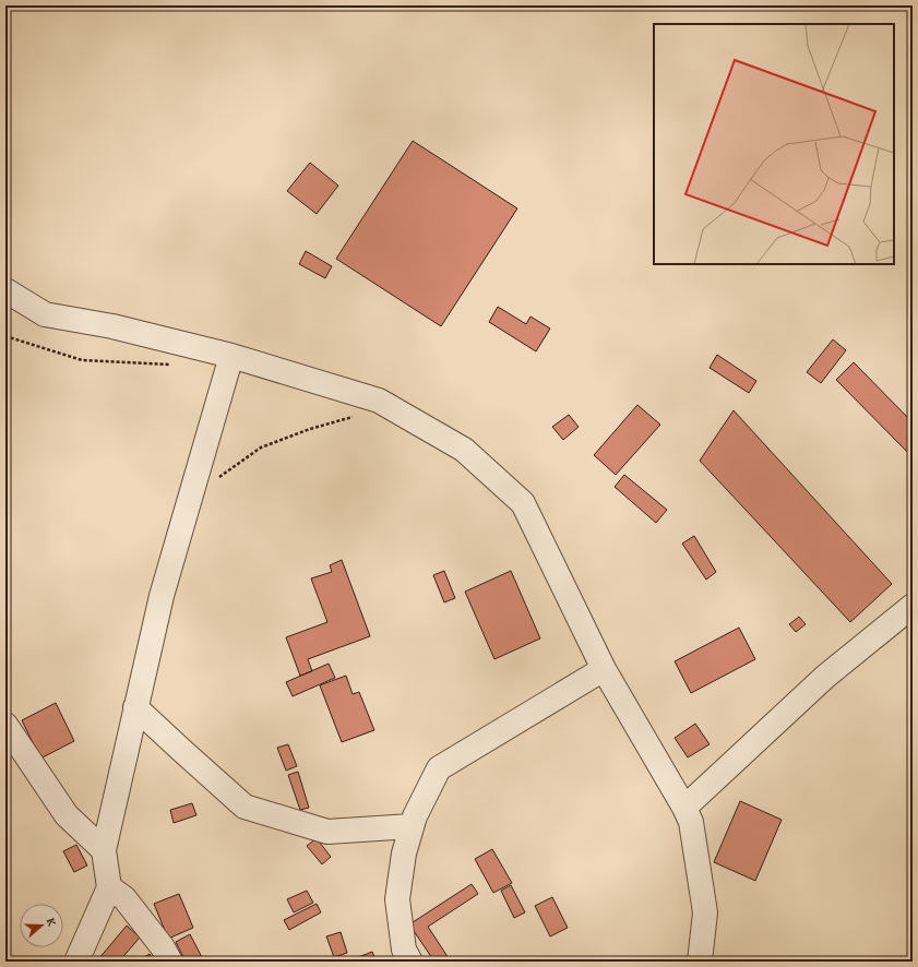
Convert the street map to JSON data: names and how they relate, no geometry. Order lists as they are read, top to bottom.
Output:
{
  "north": "right"
}
